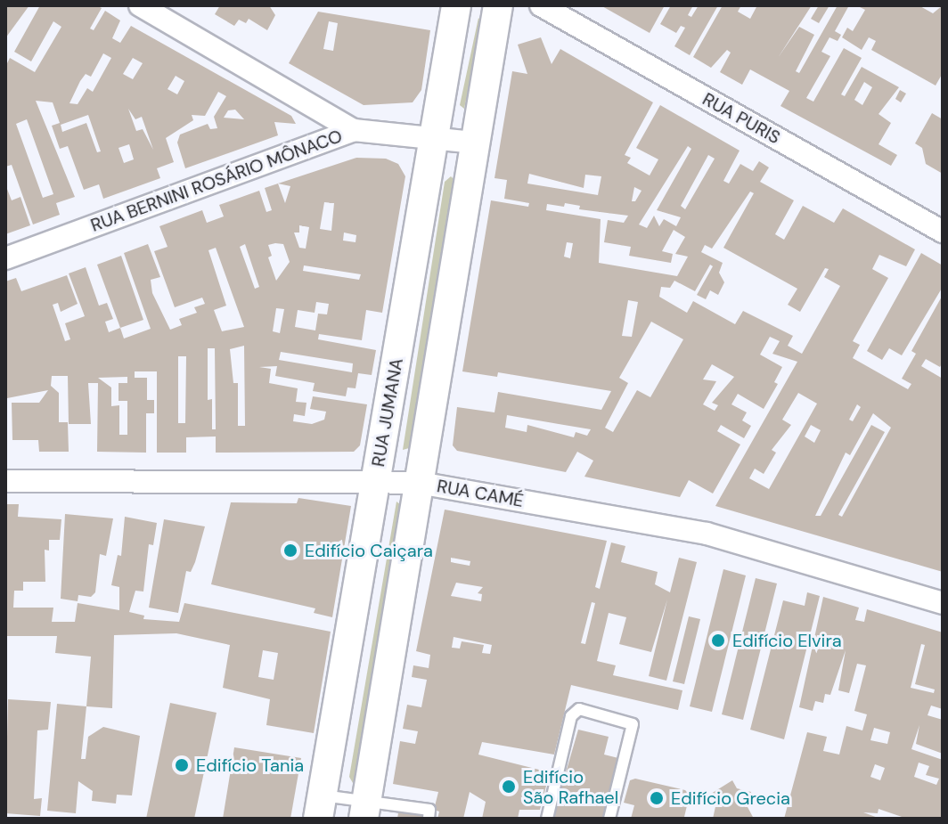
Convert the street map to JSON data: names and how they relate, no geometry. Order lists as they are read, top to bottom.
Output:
{
  "streets": {
    "main road": ["RUA JUMANA"],
    "street": ["RUA PURIS", "RUA BERNINI ROSÁRIO MÔNACO", "RUA CAMÉ"]
  },
  "crossings": [
    ["RUA BERNINI ROSÁRIO MÔNACO", "RUA JUMANA"],
    ["RUA JUMANA", "RUA CAMÉ"]
  ],
  "places": [
    "Edifício Caiçara",
    "Edifício Elvira",
    "Edifício Tania",
    "Edifício São Rafhael",
    "Edifício Grecia"
  ]
}
